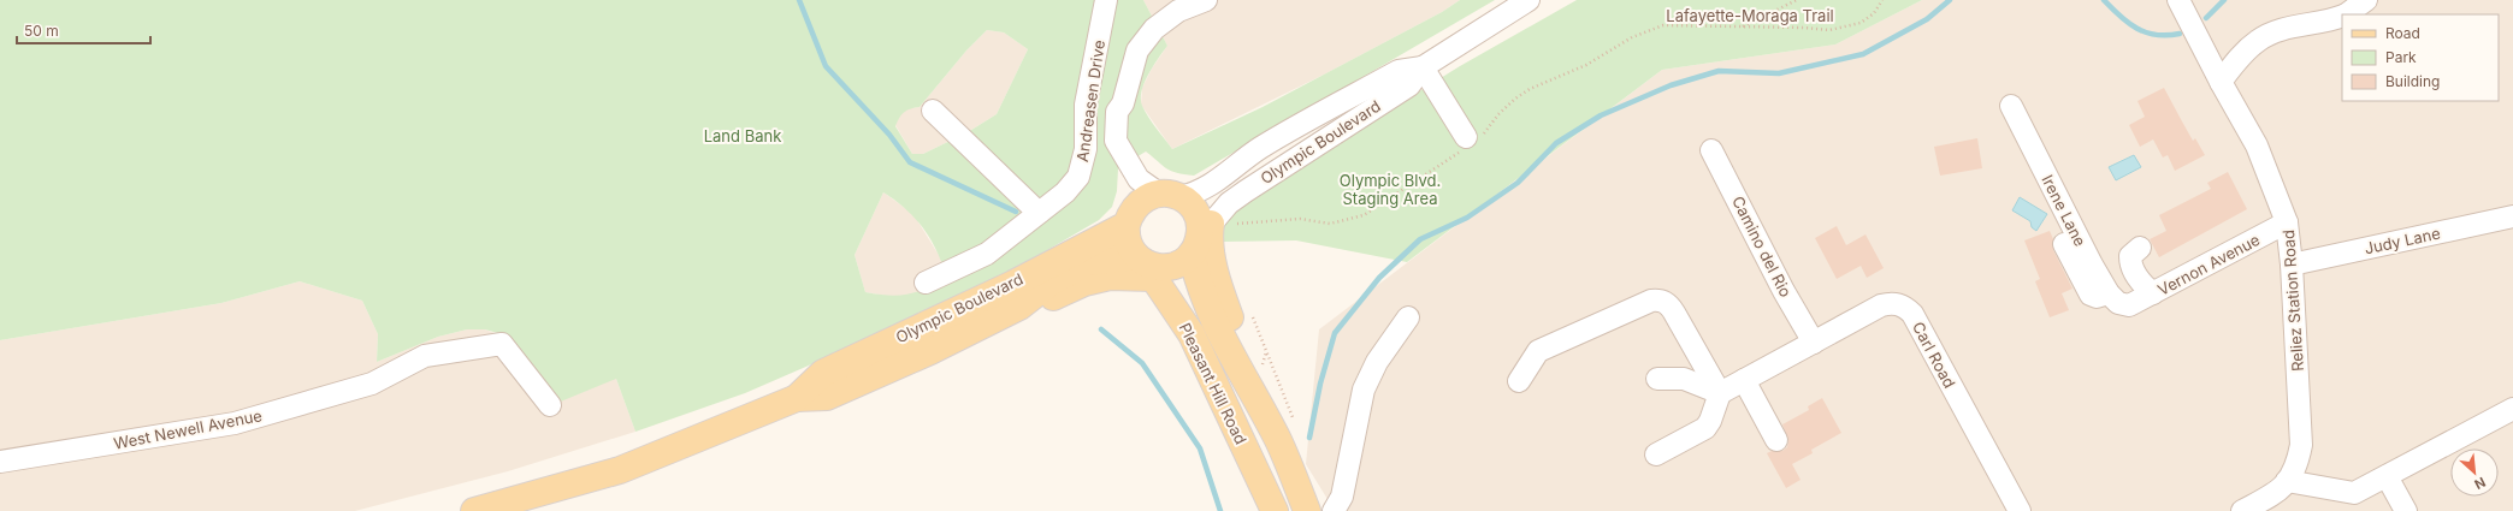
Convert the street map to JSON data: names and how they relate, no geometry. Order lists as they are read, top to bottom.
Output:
{
  "streets": {
    "main road": ["Olympic Boulevard", "Pleasant Hill Road"],
    "street": [
      "Andreasen Drive",
      "Irene Lane",
      "Judy Lane",
      "Camino del Rio",
      "Vernon Avenue",
      "Reliez Station Road",
      "Carl Road",
      "West Newell Avenue"
    ],
    "path": ["Lafayette-Moraga Trail"]
  },
  "crossings": [
    ["Lafayette-Moraga Trail", "Olympic Boulevard"],
    ["Lafayette-Moraga Trail", "Pleasant Hill Road"],
    ["Olympic Boulevard", "Pleasant Hill Road"],
    ["Irene Lane", "Vernon Avenue"],
    ["Judy Lane", "Reliez Station Road"],
    ["Camino del Rio", "Carl Road"],
    ["Vernon Avenue", "Reliez Station Road"]
  ],
  "parks": ["Land Bank", "Olympic Blvd. Staging Area"],
  "legend": ["Road", "Park", "Building"],
  "scale_bar": "50 m",
  "north": "bottom right"
}
